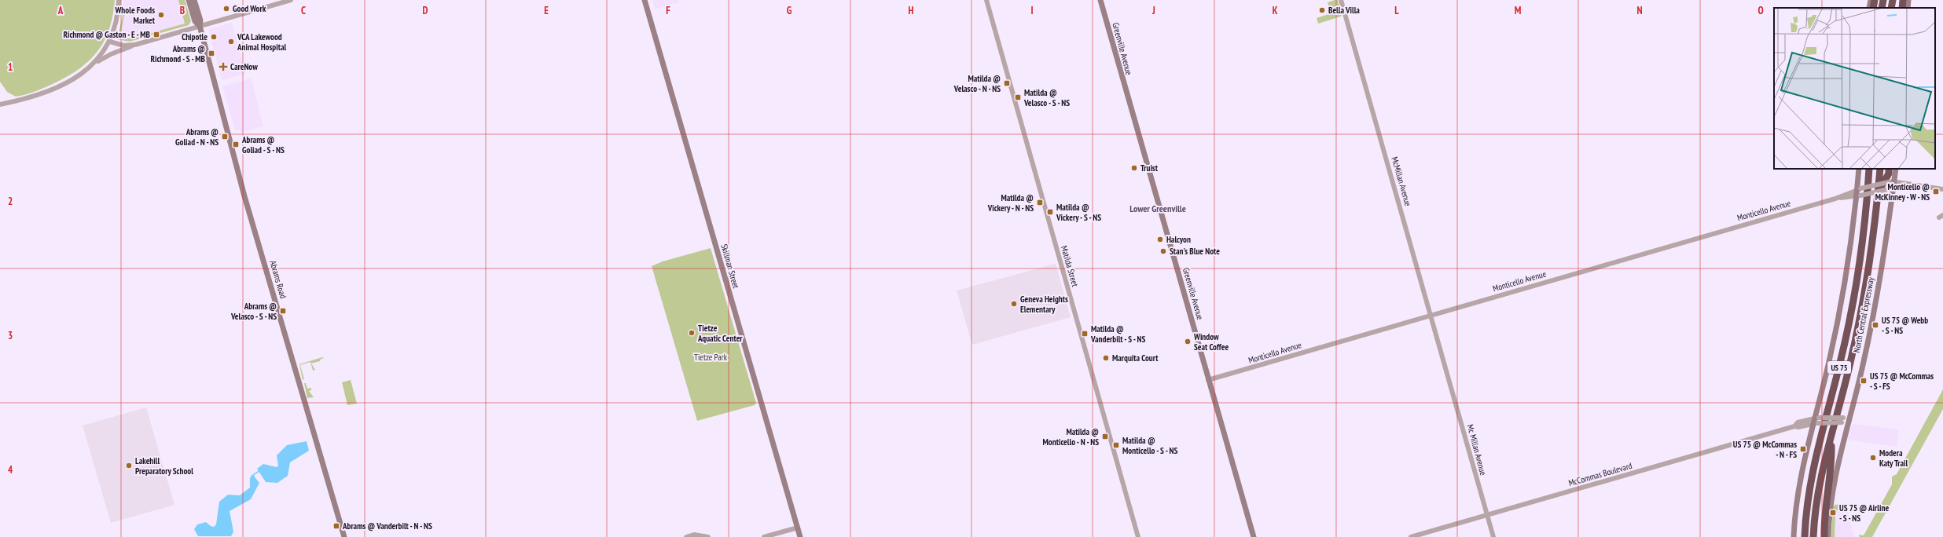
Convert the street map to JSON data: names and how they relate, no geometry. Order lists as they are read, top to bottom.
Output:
{
  "streets": {
    "highway": ["North Central Expressway", "US 75"],
    "main road": ["Greenville Avenue", "Skillman Street", "Abrams Road"],
    "street": [
      "McMillan Avenue",
      "Monticello Avenue",
      "Matilda Street",
      "Mc Millan Avenue",
      "McCommas Boulevard"
    ]
  },
  "crossings": [
    ["Greenville Avenue", "Monticello Avenue"],
    ["McMillan Avenue", "Monticello Avenue"],
    ["McMillan Avenue", "Mc Millan Avenue"],
    ["Monticello Avenue", "North Central Expressway"],
    ["North Central Expressway", "McCommas Boulevard"],
    ["Mc Millan Avenue", "McCommas Boulevard"]
  ],
  "districts": ["Lower Greenville"],
  "parks": ["Tietze Park"],
  "places": {
    "other": [
      "Good Work",
      "Bella Villa",
      "Whole Foods Market",
      "Chipotle",
      "VCA Lakewood Animal Hospital",
      "Truist",
      "Halcyon",
      "Stan's Blue Note",
      "Geneva Heights Elementary",
      "Tietze Aquatic Center",
      "Window Seat Coffee",
      "Marquita Court",
      "Modera Katy Trail",
      "Lakehill Preparatory School"
    ],
    "transit": [
      "Richmond @ Gaston - E - MB",
      "Abrams @ Richmond - S - MB",
      "Matilda @ Velasco - N - NS",
      "Matilda @ Velasco - S - NS",
      "Abrams @ Goliad - N - NS",
      "Abrams @ Goliad - S - NS",
      "Monticello @ McKinney - W - NS",
      "Matilda @ Vickery - N - NS",
      "Matilda @ Vickery - S - NS",
      "Abrams @ Velasco - S - NS",
      "US 75 @ Webb - S - NS",
      "Matilda @ Vanderbilt - S - NS",
      "US 75 @ McCommas - S - FS",
      "Matilda @ Monticello - N - NS",
      "Matilda @ Monticello - S - NS",
      "US 75 @ McCommas - N - FS",
      "US 75 @ Airline - S - NS",
      "Abrams @ Vanderbilt - N - NS"
    ],
    "health": ["CareNow"]
  },
  "grid": {
    "columns": [
      "A",
      "B",
      "C",
      "D",
      "E",
      "F",
      "G",
      "H",
      "I",
      "J",
      "K",
      "L",
      "M",
      "N",
      "O"
    ],
    "rows": [
      "1",
      "2",
      "3",
      "4"
    ]
  }
}
